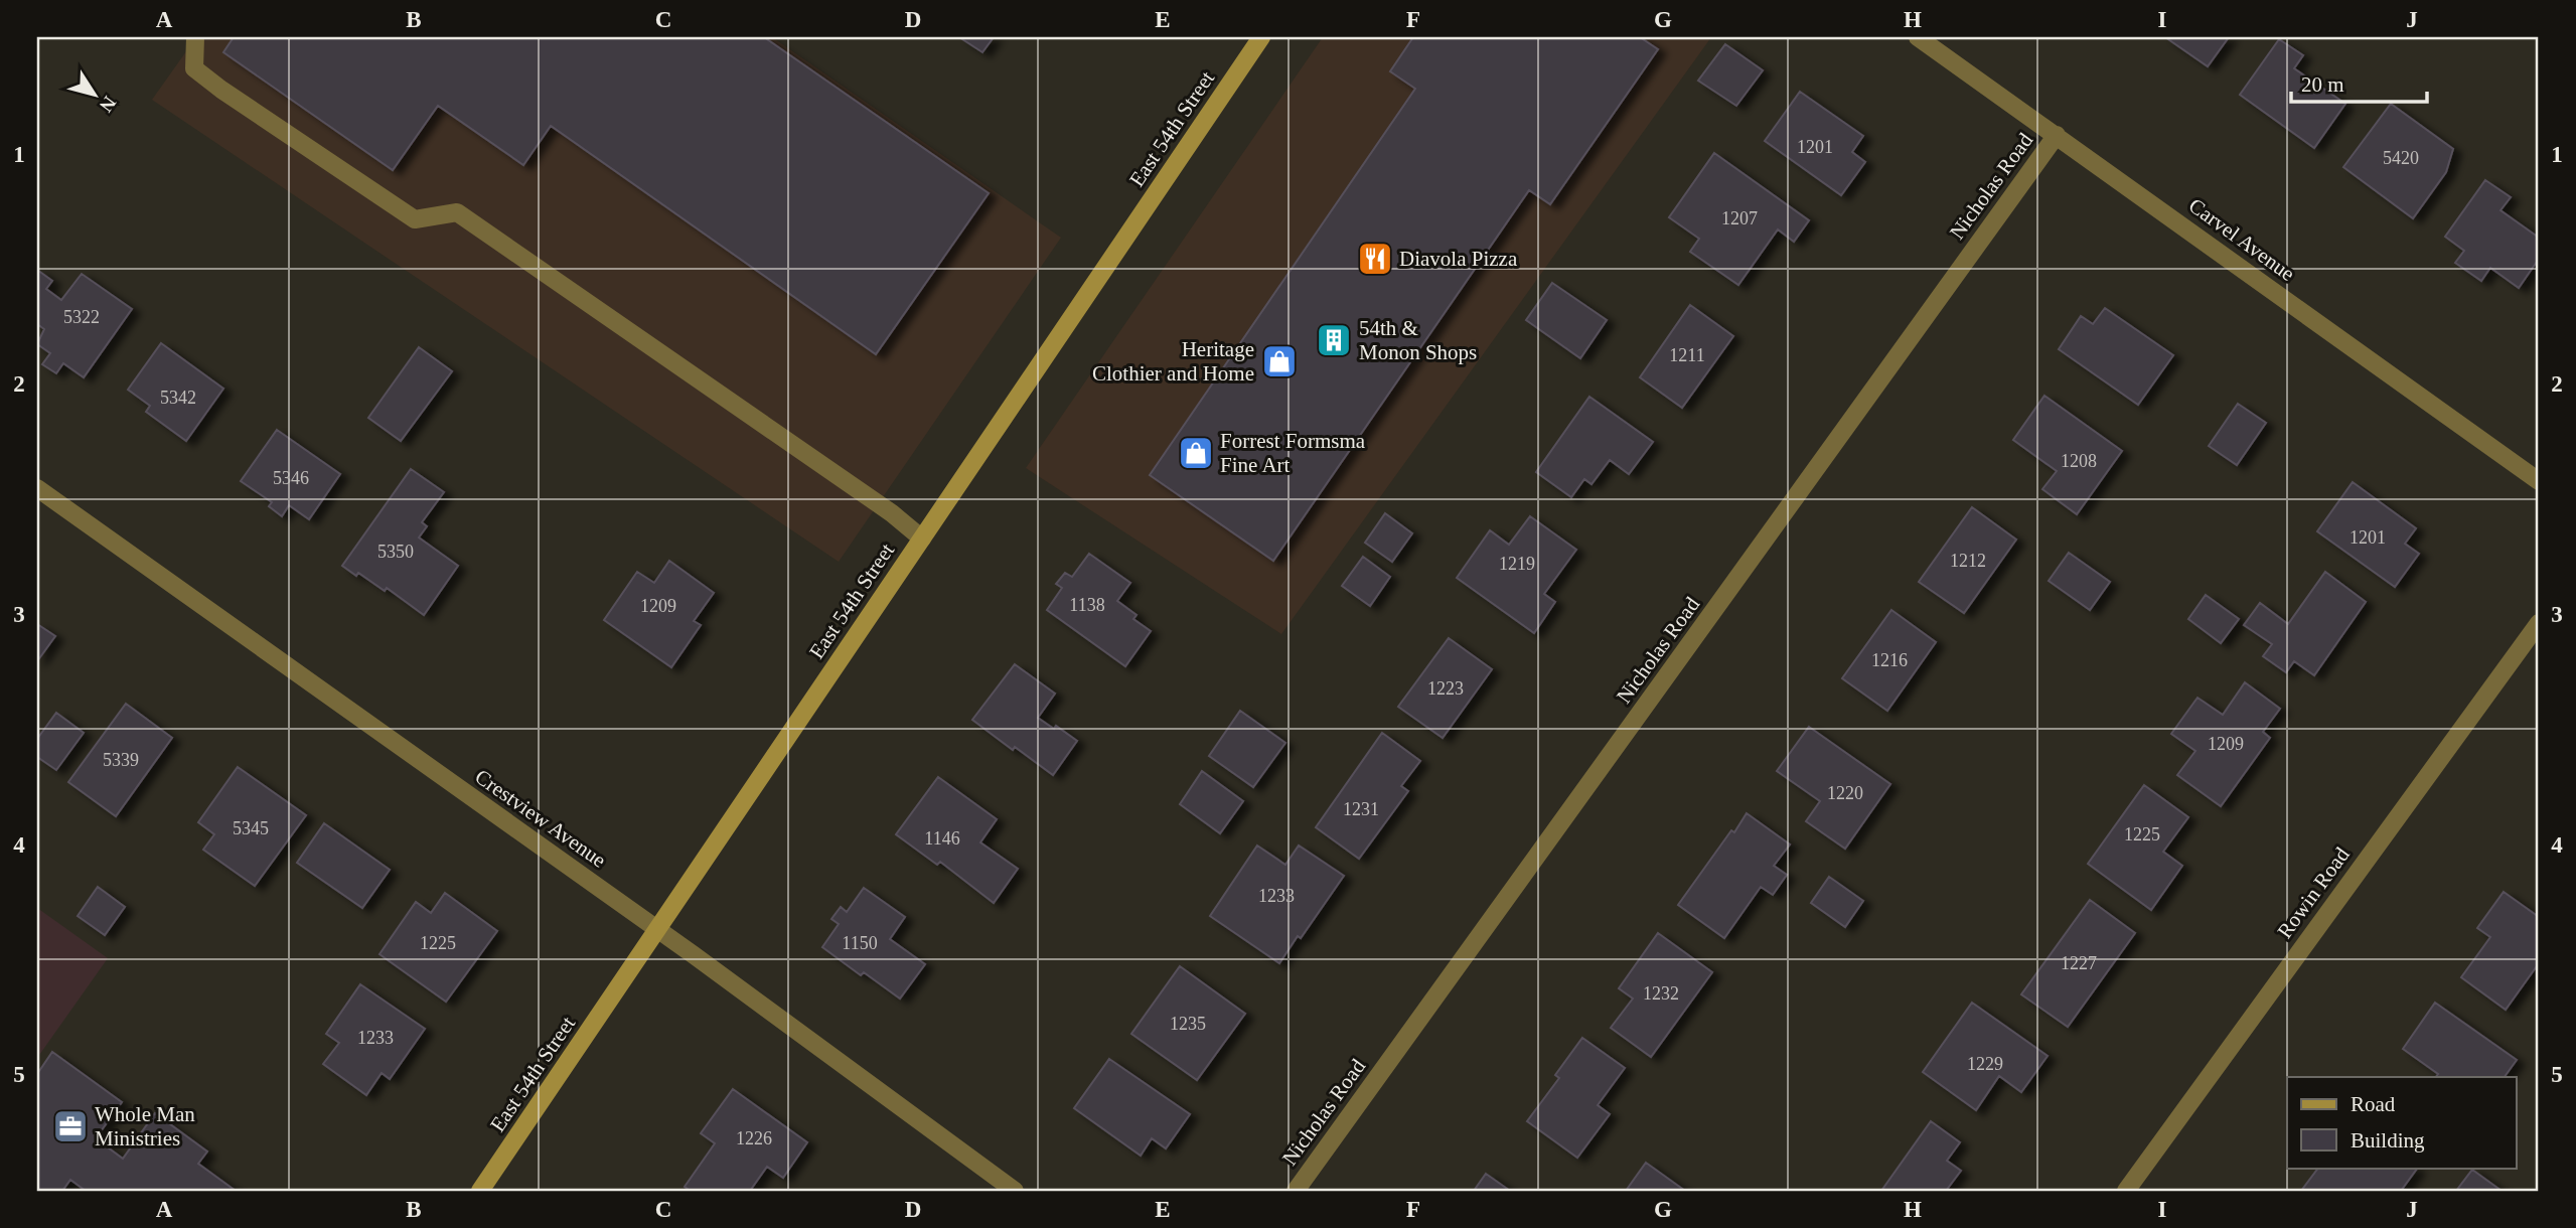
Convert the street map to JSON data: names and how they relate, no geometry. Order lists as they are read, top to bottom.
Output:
{
  "streets": {
    "street": [
      "East 54th Street",
      "Nicholas Road",
      "Carvel Avenue",
      "Crestview Avenue",
      "Rowin Road"
    ]
  },
  "crossings": [
    ["East 54th Street", "Crestview Avenue"],
    ["Nicholas Road", "Carvel Avenue"]
  ],
  "places": {
    "restaurant": ["Diavola Pizza"],
    "building": ["54th & Monon Shops"],
    "shop": ["Heritage Clothier and Home", "Forrest Formsma Fine Art"],
    "office": ["Whole Man Ministries"]
  },
  "house_numbers": [
    "1201",
    "5420",
    "1207",
    "5322",
    "1211",
    "5342",
    "1208",
    "5346",
    "1201",
    "5350",
    "1212",
    "1219",
    "1138",
    "1209",
    "1216",
    "1223",
    "1209",
    "5339",
    "1220",
    "1231",
    "5345",
    "1225",
    "1146",
    "1233",
    "1225",
    "1150",
    "1227",
    "1232",
    "1235",
    "1233",
    "1229",
    "1226"
  ],
  "legend": ["Road", "Building"],
  "scale_bar": "20 m",
  "north": "bottom right",
  "grid": {
    "columns": [
      "A",
      "B",
      "C",
      "D",
      "E",
      "F",
      "G",
      "H",
      "I",
      "J"
    ],
    "rows": [
      "1",
      "2",
      "3",
      "4",
      "5"
    ]
  }
}
